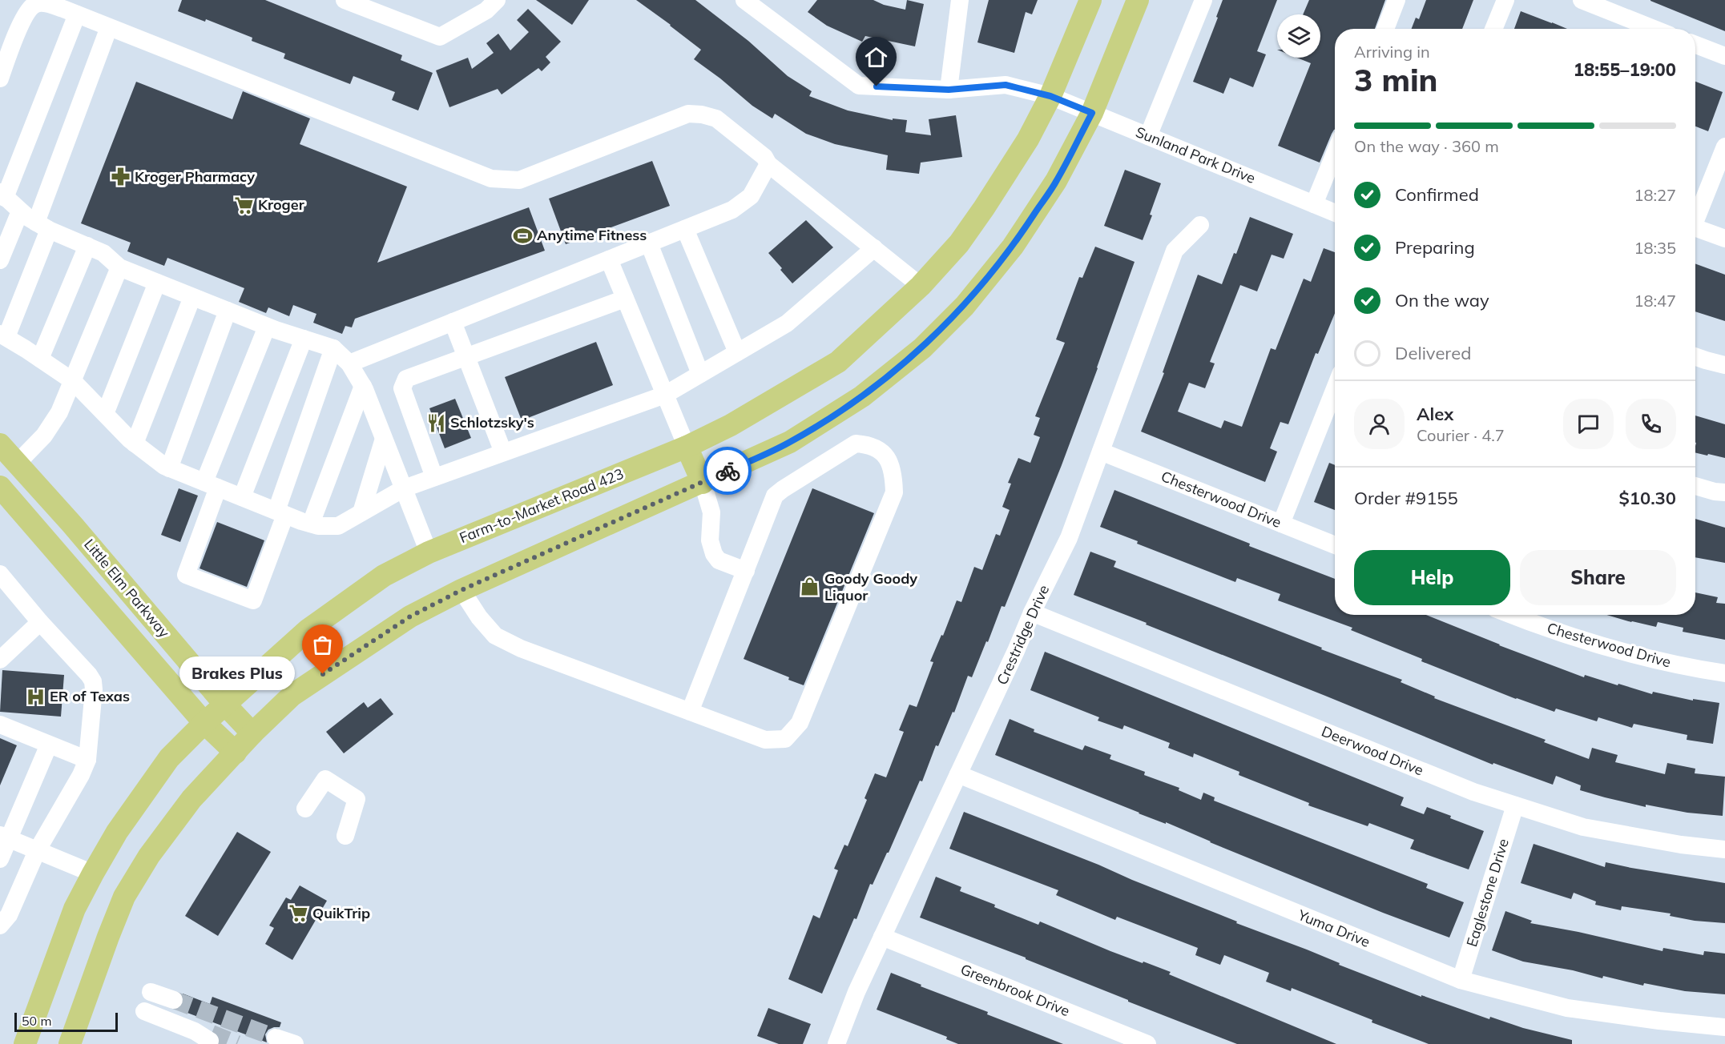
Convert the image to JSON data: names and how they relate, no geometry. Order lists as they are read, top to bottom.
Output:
{
  "streets": {
    "main road": ["Farm-to-Market Road 423", "Little Elm Parkway"],
    "street": [
      "Sunland Park Drive",
      "Chesterwood Drive",
      "Crestridge Drive",
      "Deerwood Drive",
      "Eaglestone Drive",
      "Yuma Drive",
      "Greenbrook Drive"
    ]
  },
  "crossings": [
    ["Sunland Park Drive", "Farm-to-Market Road 423"],
    ["Chesterwood Drive", "Crestridge Drive"],
    ["Farm-to-Market Road 423", "Little Elm Parkway"],
    ["Crestridge Drive", "Deerwood Drive"],
    ["Crestridge Drive", "Yuma Drive"],
    ["Crestridge Drive", "Greenbrook Drive"],
    ["Deerwood Drive", "Eaglestone Drive"],
    ["Eaglestone Drive", "Yuma Drive"]
  ],
  "places": {
    "pharmacy": ["Kroger Pharmacy"],
    "supermarket": ["Kroger", "QuikTrip"],
    "sports": ["Anytime Fitness"],
    "restaurant": ["Schlotzsky's"],
    "shop": ["Goody Goody Liquor"],
    "other": ["Brakes Plus"],
    "hospital": ["ER of Texas"]
  },
  "scale_bar": "50 m",
  "page": {
    "heading": ["3 min", "Arriving in", "18:55–19:00"],
    "panel": [
      "Alex",
      "Courier · 4.7",
      "Order #9155",
      "$10.30"
    ],
    "bar": "On the way · 360 m",
    "list": [
      ["Confirmed", "18:27"],
      ["Preparing", "18:35"],
      ["On the way", "18:47"],
      "Delivered"
    ],
    "buttons": ["Help", "Share"],
    "bubble": "Brakes Plus",
    "scale": "50 m"
  }
}
